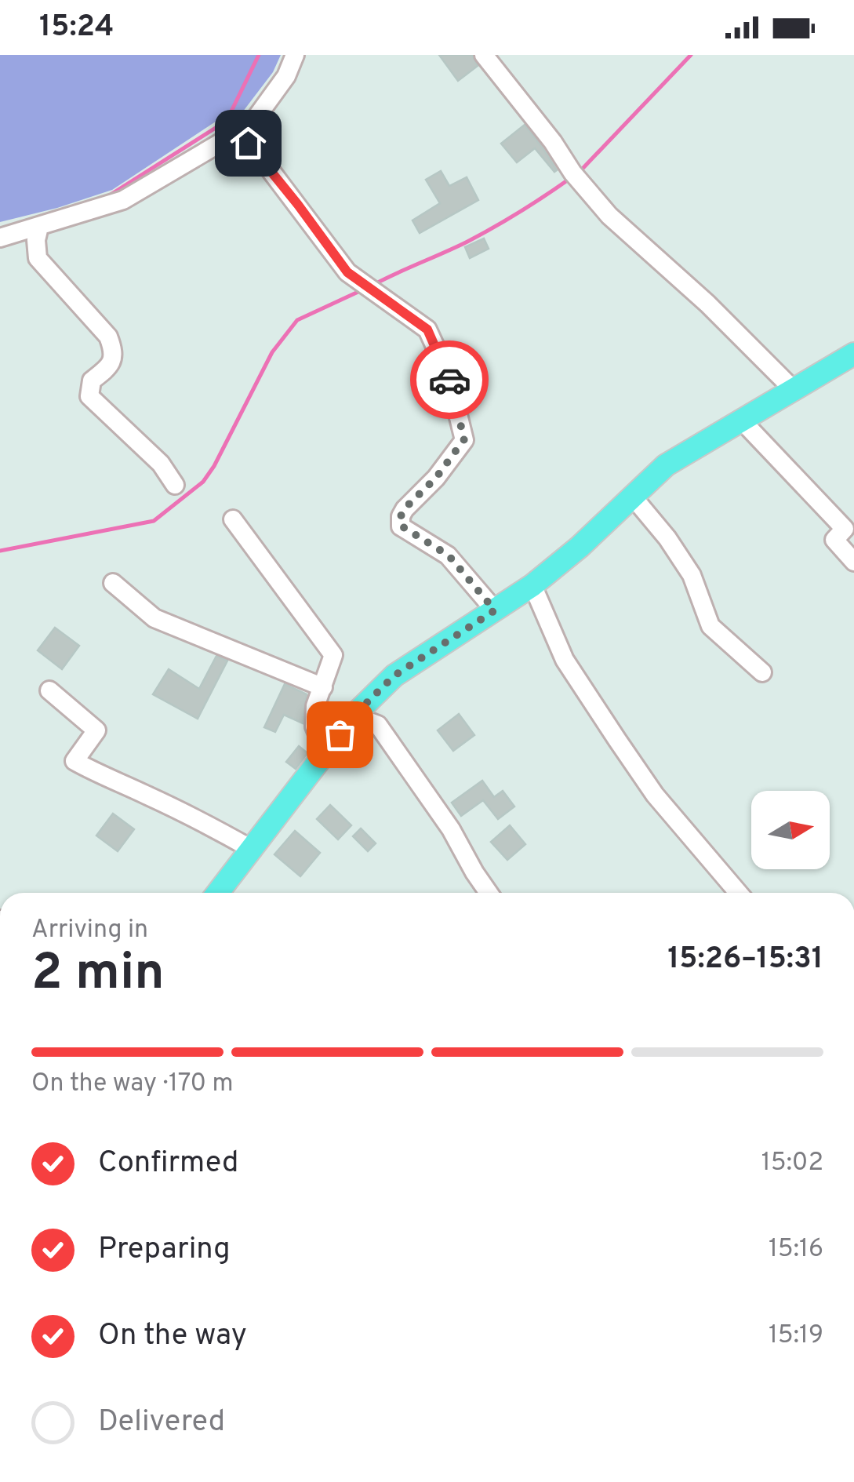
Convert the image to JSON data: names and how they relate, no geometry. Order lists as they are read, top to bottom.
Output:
{
  "north": "right",
  "page": {
    "status": "15:24",
    "heading": ["2 min", "Arriving in", "15:26–15:31"],
    "bar": "On the way · 170 m",
    "list": [
      ["Confirmed", "15:02"],
      ["Preparing", "15:16"],
      ["On the way", "15:19"],
      "Delivered"
    ]
  }
}
